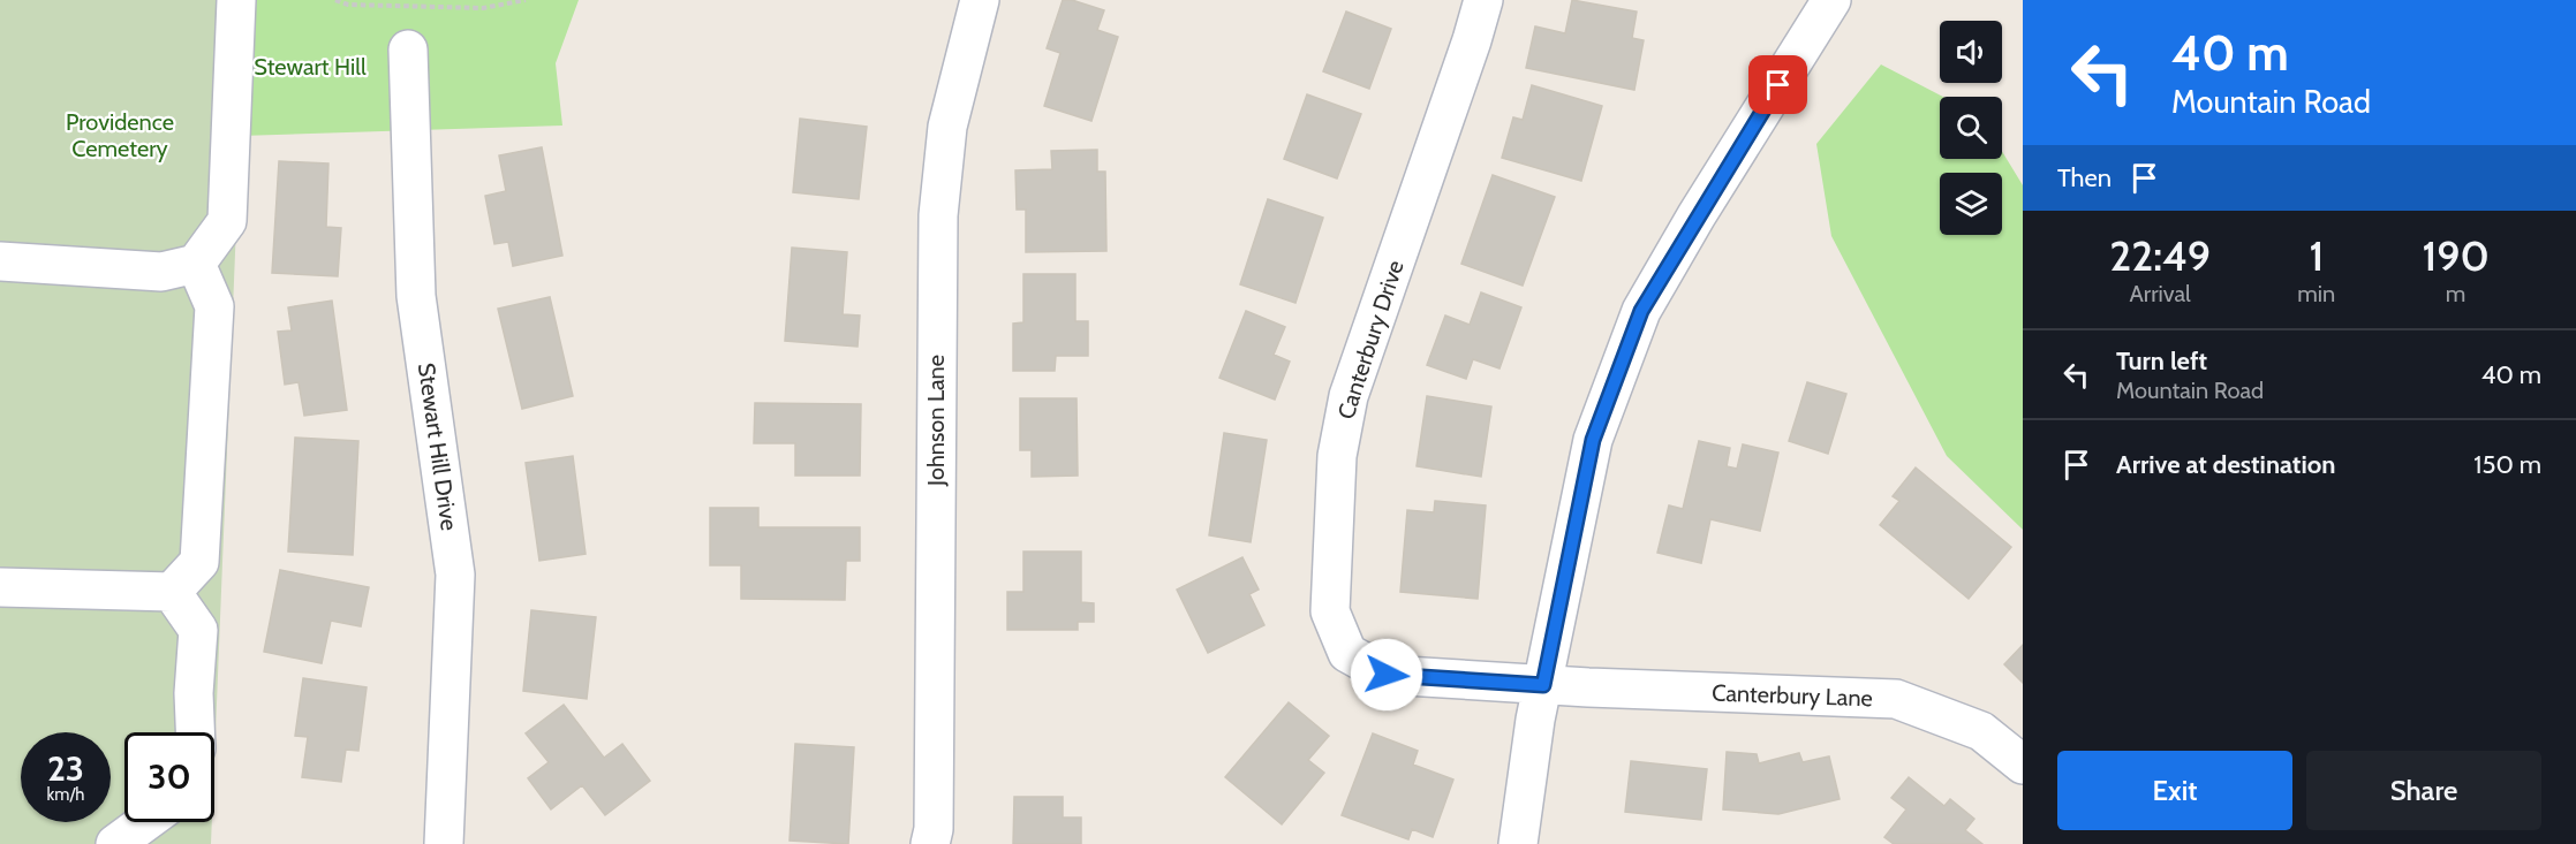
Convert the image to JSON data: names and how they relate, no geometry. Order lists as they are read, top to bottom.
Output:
{
  "streets": {
    "street": [
      "Canterbury Drive",
      "Johnson Lane",
      "Stewart Hill Drive",
      "Canterbury Lane"
    ]
  },
  "crossings": [
    ["Canterbury Drive", "Canterbury Lane"]
  ],
  "parks": ["Stewart Hill", "Providence Cemetery"],
  "page": {
    "turn": ["40 m", "Mountain Road"],
    "then": "Then",
    "eta": [
      "22:49",
      "Arrival",
      "1",
      "min",
      "190",
      "m"
    ],
    "list": [
      {
        "name": "Turn left",
        "note": "Mountain Road",
        "value": "40 m"
      },
      {
        "name": "Arrive at destination",
        "value": "150 m"
      }
    ],
    "speed": "23 km/h",
    "limit": "30",
    "buttons": ["Exit", "Share"]
  }
}
